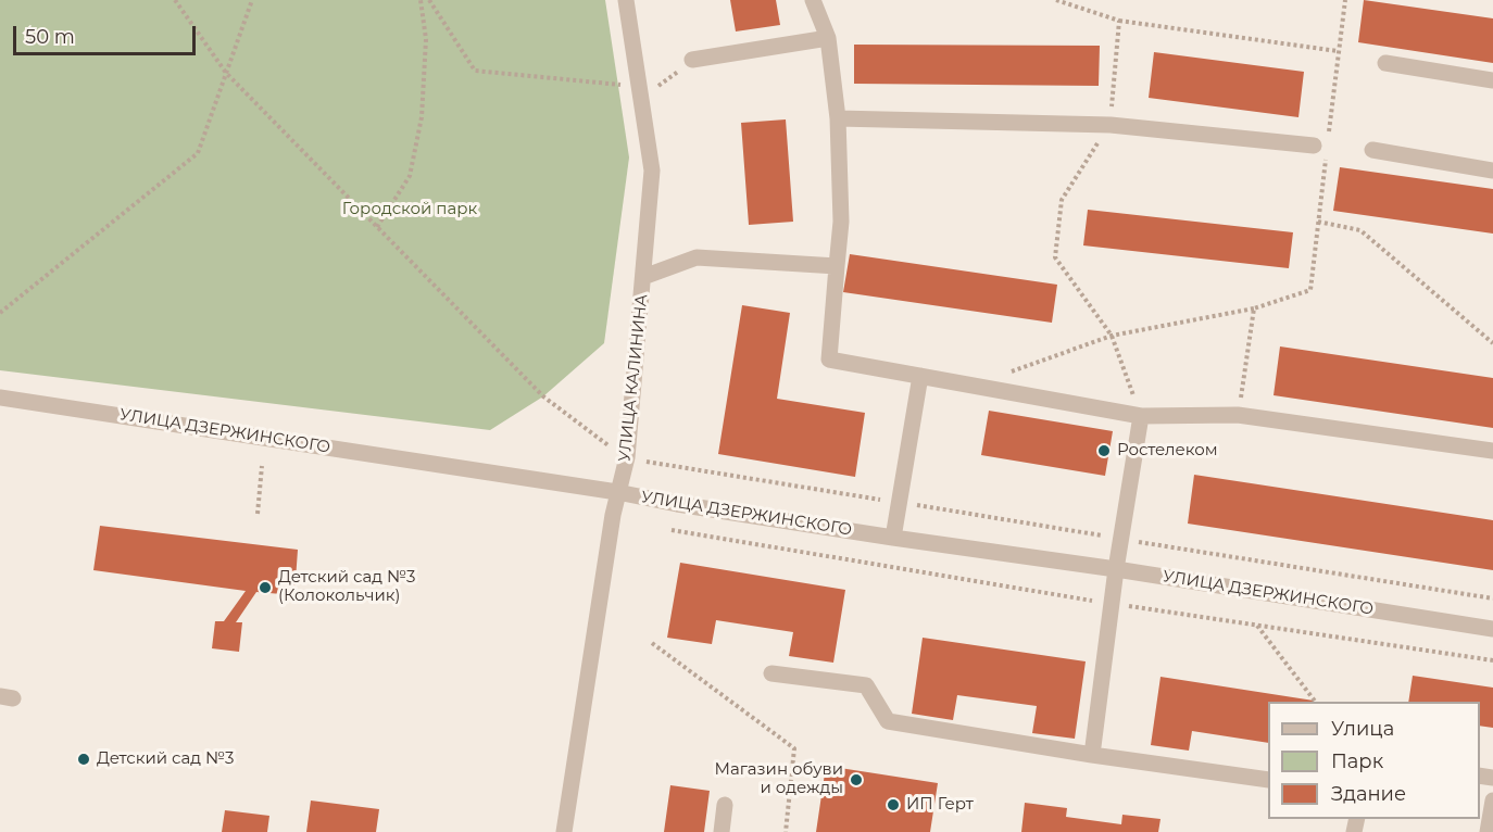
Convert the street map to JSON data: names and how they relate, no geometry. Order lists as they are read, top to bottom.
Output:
{
  "streets": {
    "street": ["УЛИЦА КАЛИНИНА", "УЛИЦА ДЗЕРЖИНСКОГО"]
  },
  "crossings": [
    ["УЛИЦА КАЛИНИНА", "УЛИЦА ДЗЕРЖИНСКОГО"]
  ],
  "parks": ["Городской парк"],
  "places": [
    "Ростелеком",
    "Детский сад №3 (Колокольчик)",
    "Детский сад №3",
    "Магазин обуви и одежды",
    "ИП Герт"
  ],
  "legend": ["Улица", "Парк", "Здание"],
  "scale_bar": "50 m"
}
